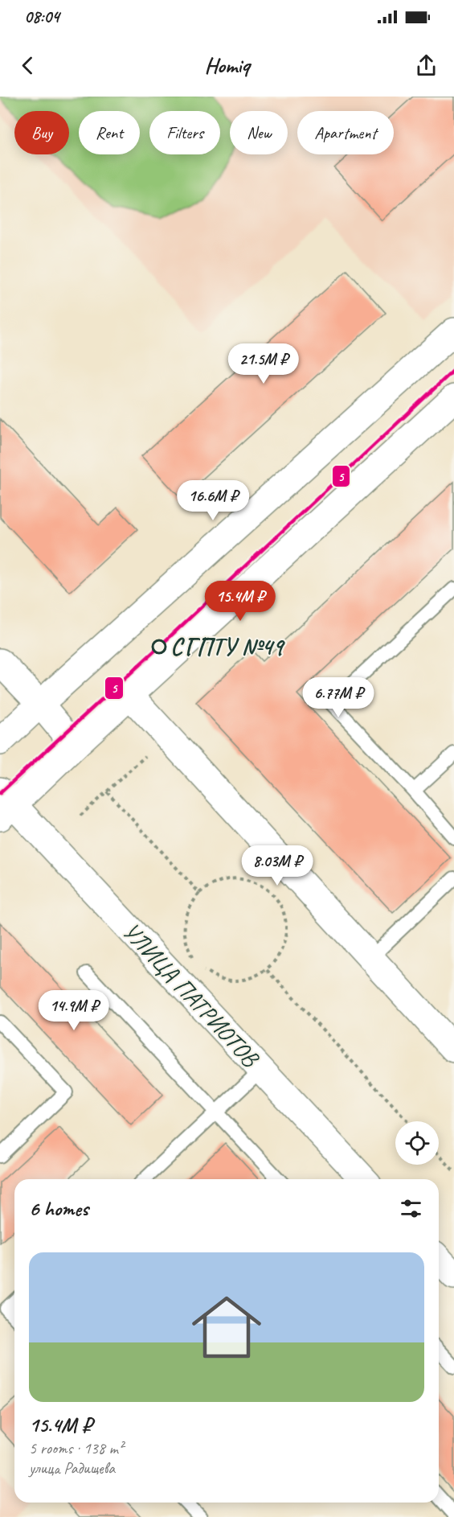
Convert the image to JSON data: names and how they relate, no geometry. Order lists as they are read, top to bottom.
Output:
{
  "streets": {
    "street": ["УЛИЦА ПАТРИОТОВ"]
  },
  "places": ["СГПТУ №49"],
  "lines": ["tram line 5"],
  "page": {
    "status": "08:04",
    "header": "Homiq",
    "chip": [
      "Buy",
      "Rent",
      "Filters",
      "New",
      "Apartment"
    ],
    "price": [
      "21.5M ₽",
      "16.6M ₽",
      "15.4M ₽",
      "6.77M ₽",
      "8.03M ₽",
      "14.9M ₽"
    ],
    "heading": "6 homes",
    "list": [
      {
        "name": "15.4M ₽",
        "note": "5 rooms · 138 m² · улица Радищева"
      }
    ]
  }
}
